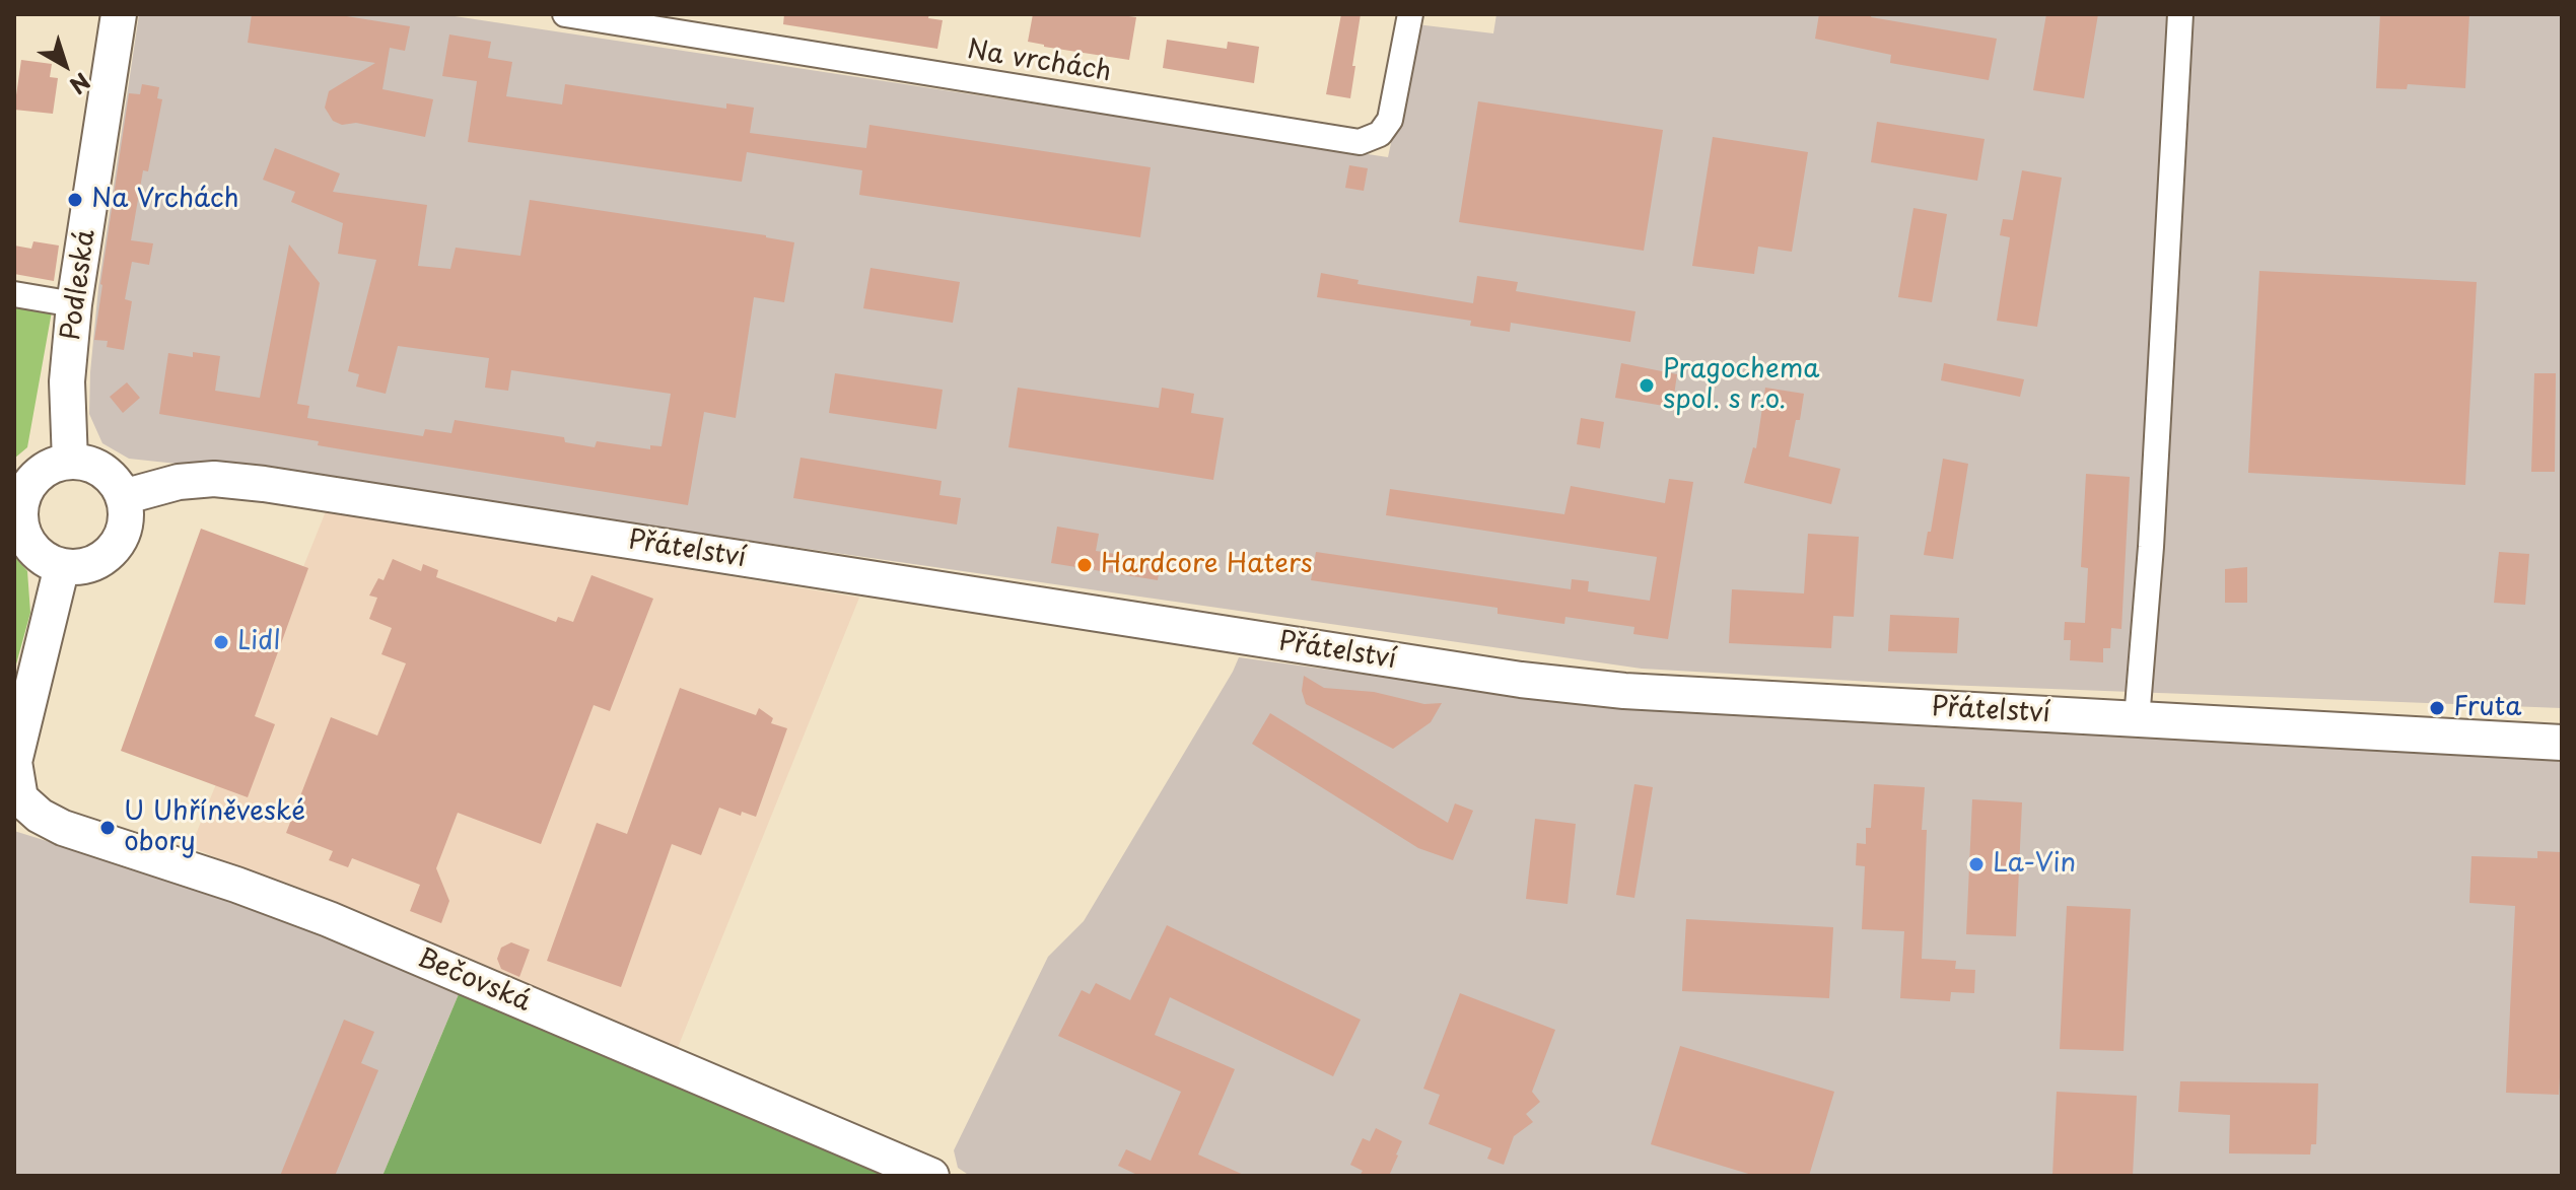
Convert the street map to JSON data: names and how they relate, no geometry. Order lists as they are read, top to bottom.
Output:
{
  "streets": {
    "main road": ["Podleská", "Přátelství", "Bečovská"],
    "street": ["Na vrchách"]
  },
  "crossings": [
    ["Podleská", "Přátelství"]
  ],
  "places": [
    "Na Vrchách",
    "Pragochema spol. s r.o.",
    "Hardcore Haters",
    "Lidl",
    "Fruta",
    "U Uhříněveské obory",
    "La-Vin"
  ],
  "north": "bottom right"
}
